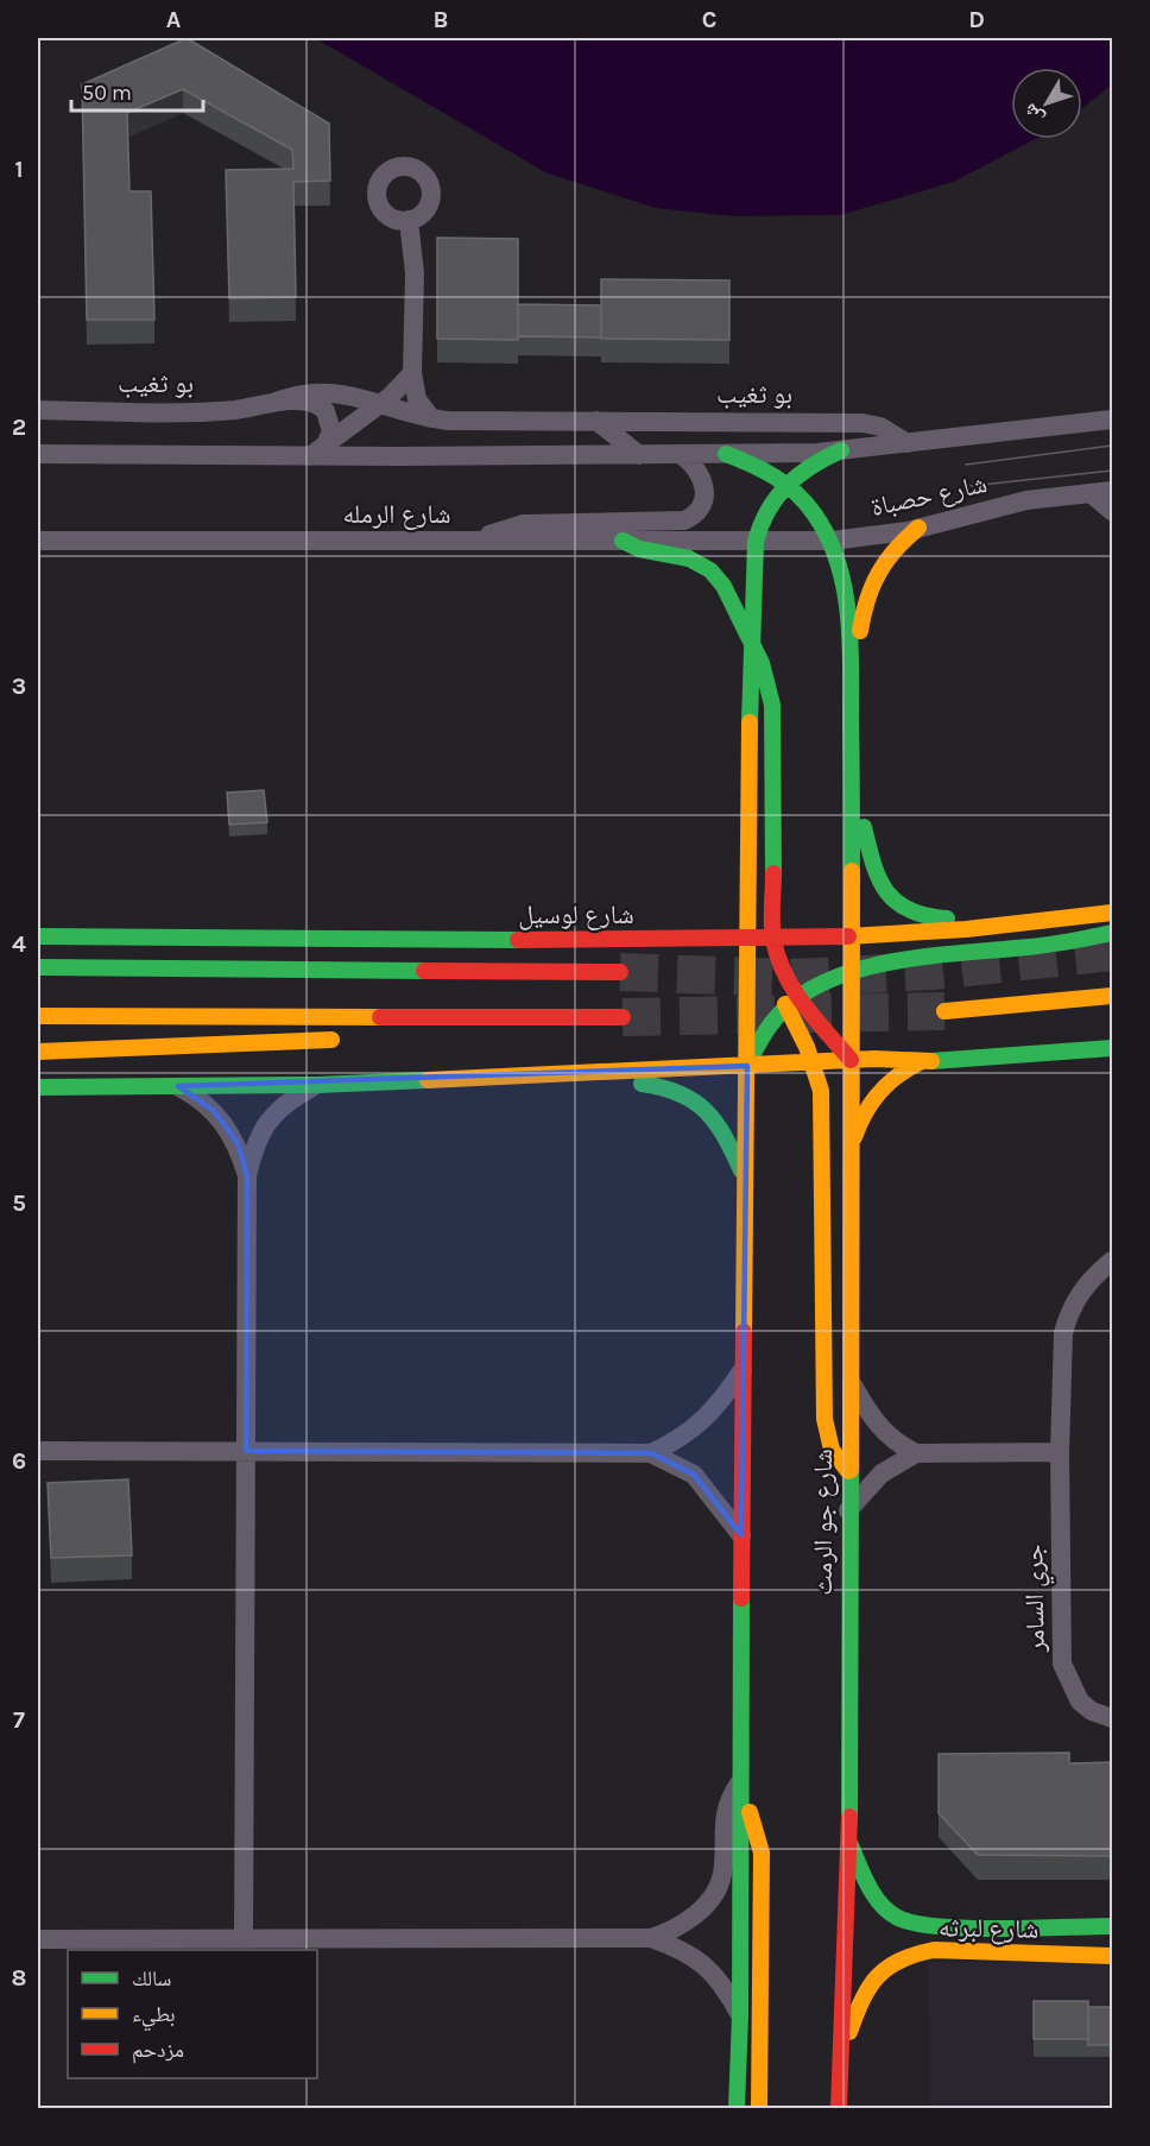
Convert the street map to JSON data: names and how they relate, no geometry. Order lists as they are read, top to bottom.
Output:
{
  "streets": {
    "main road": ["شارع لوسيل", "شارع جو الرمث", "شارع لبرثه"],
    "street": [
      "بو ثغيب",
      "شارع حصباة",
      "شارع الرمله",
      "جري السامر"
    ]
  },
  "crossings": [
    ["بو ثغيب", "شارع حصباة"],
    ["شارع حصباة", "شارع الرمله"],
    ["شارع لوسيل", "شارع جو الرمث"],
    ["شارع جو الرمث", "شارع لبرثه"]
  ],
  "legend": ["سالك", "بطيء", "مزدحم"],
  "scale_bar": "50 m",
  "north": "bottom left",
  "grid": {
    "columns": [
      "A",
      "B",
      "C",
      "D"
    ],
    "rows": [
      "1",
      "2",
      "3",
      "4",
      "5",
      "6",
      "7",
      "8"
    ]
  }
}
